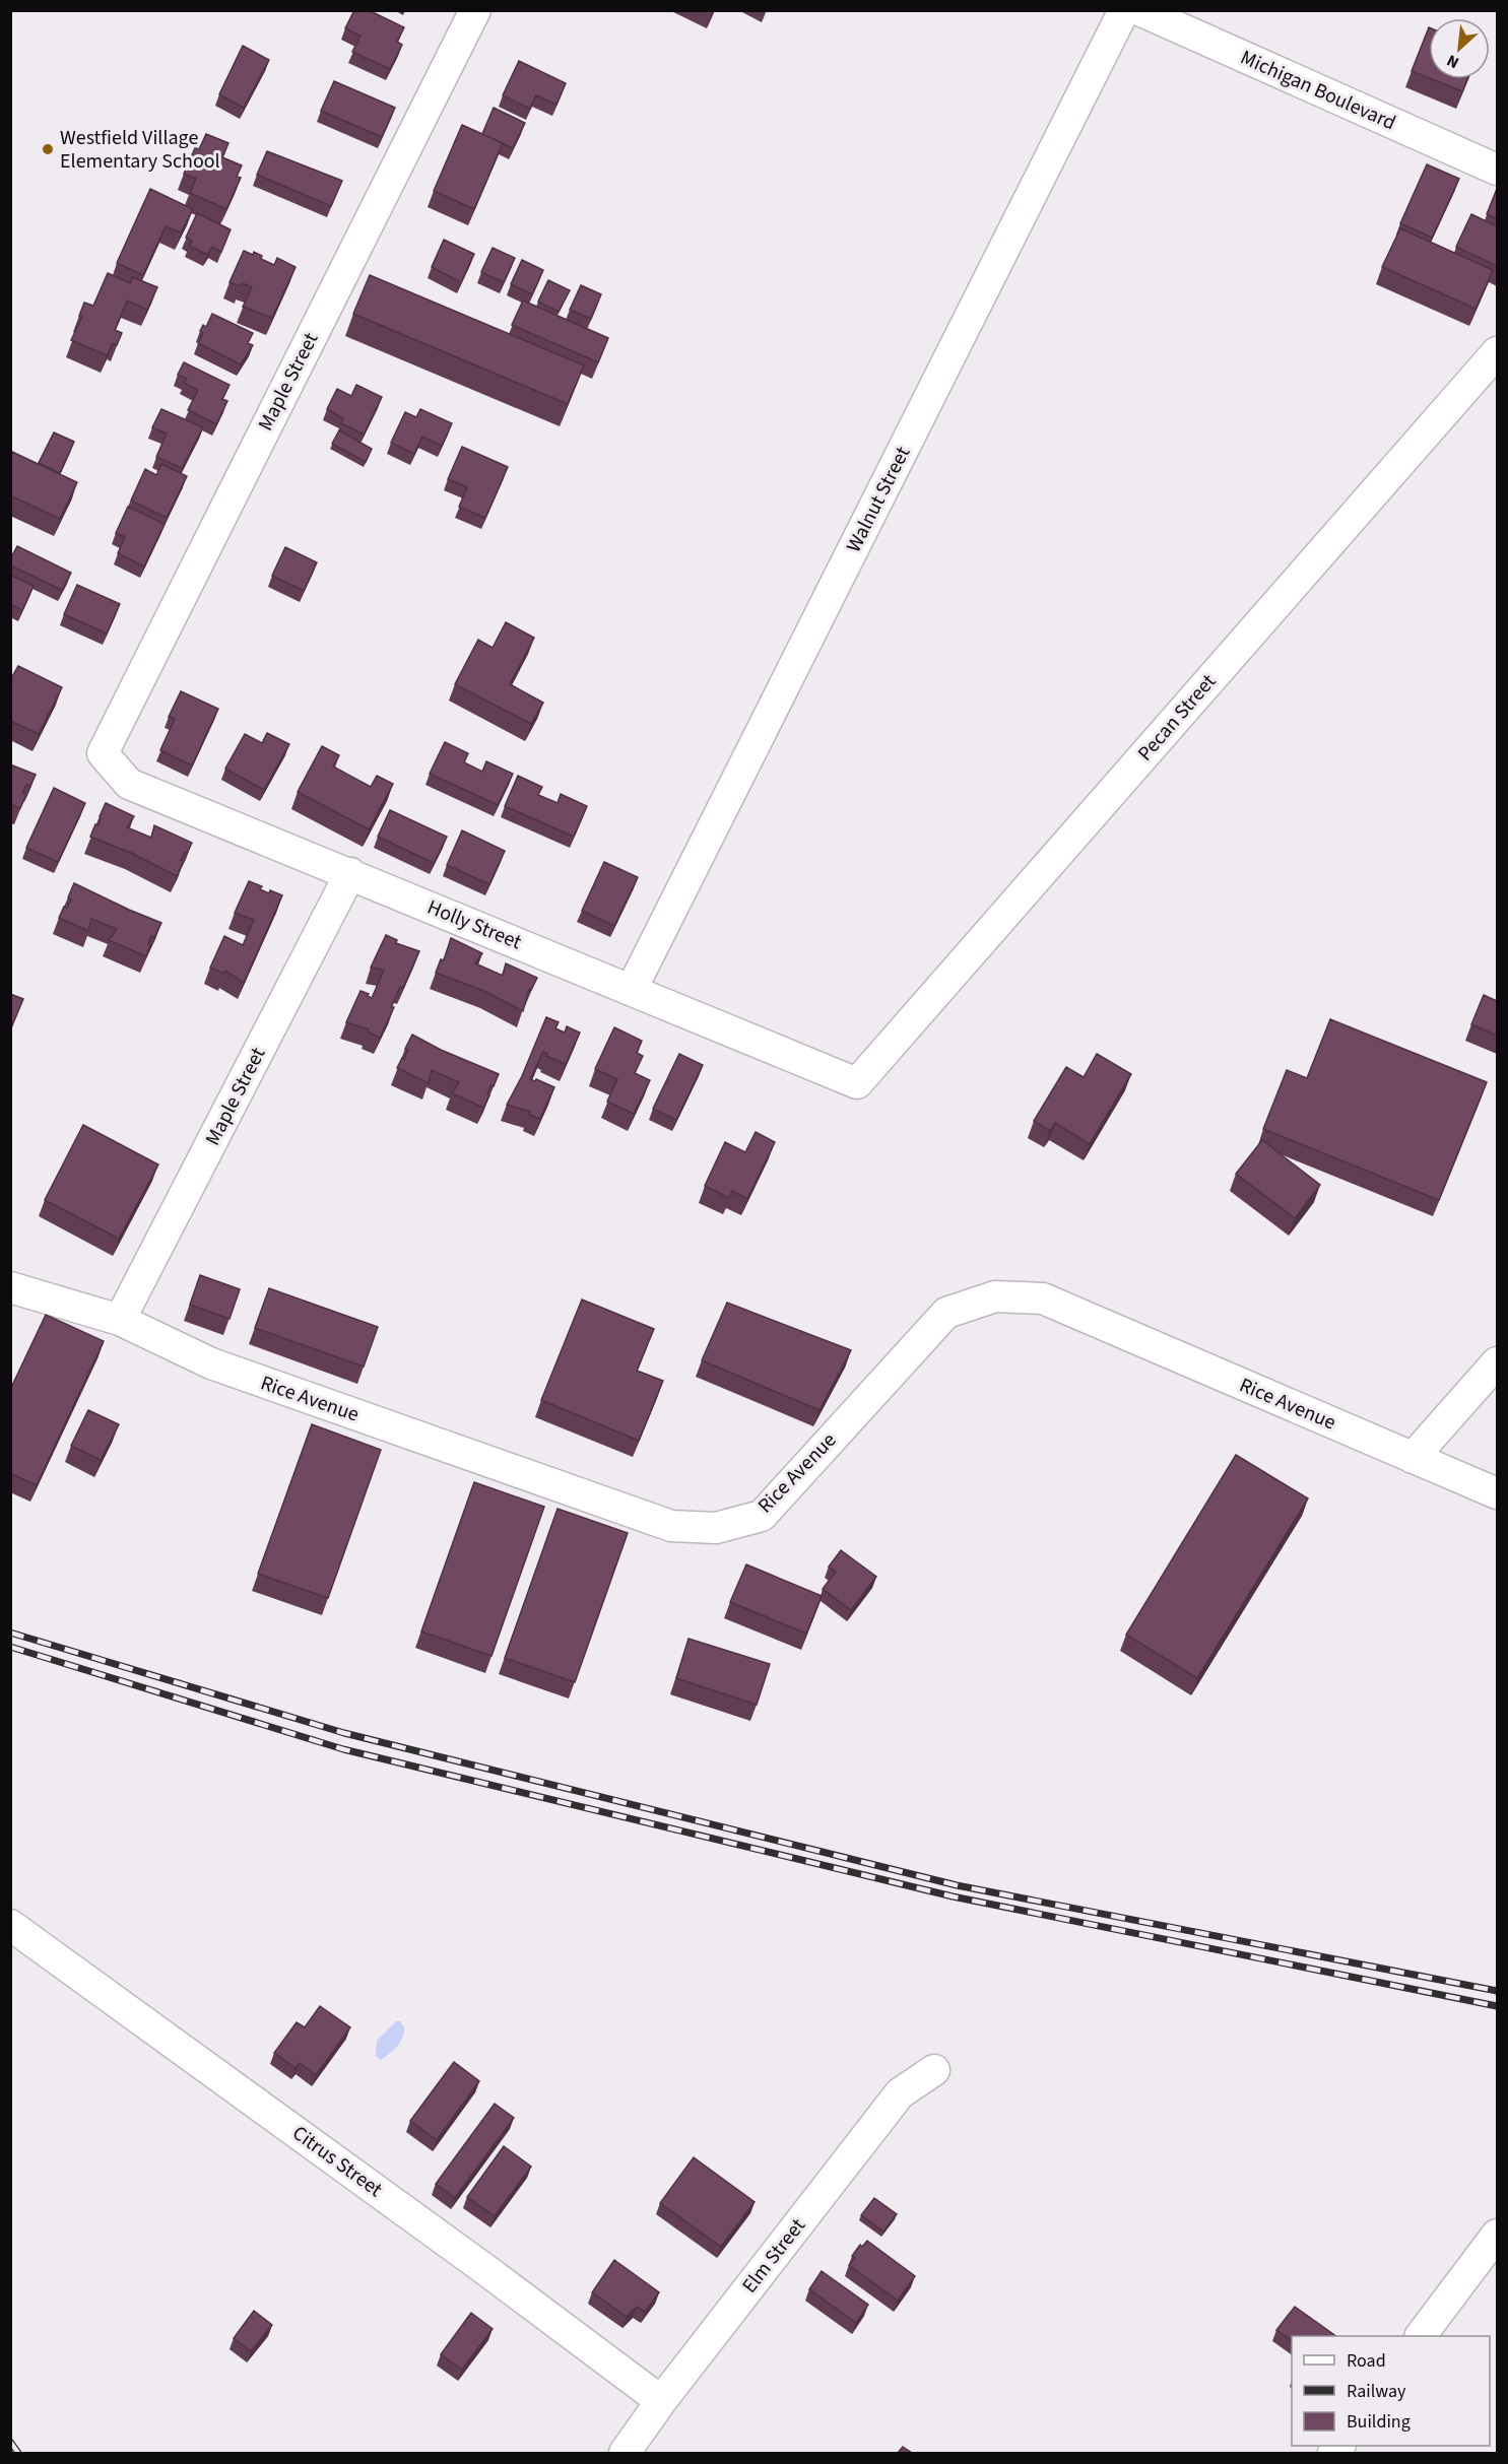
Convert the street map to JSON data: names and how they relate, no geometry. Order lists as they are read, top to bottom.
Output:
{
  "streets": {
    "street": [
      "Michigan Boulevard",
      "Maple Street",
      "Walnut Street",
      "Pecan Street",
      "Holly Street",
      "Rice Avenue",
      "Citrus Street",
      "Elm Street"
    ]
  },
  "crossings": [
    ["Maple Street", "Holly Street"],
    ["Maple Street", "Rice Avenue"],
    ["Walnut Street", "Holly Street"],
    ["Pecan Street", "Holly Street"],
    ["Citrus Street", "Elm Street"]
  ],
  "places": ["Westfield Village Elementary School"],
  "legend": ["Road", "Railway", "Building"],
  "north": "bottom left"
}
